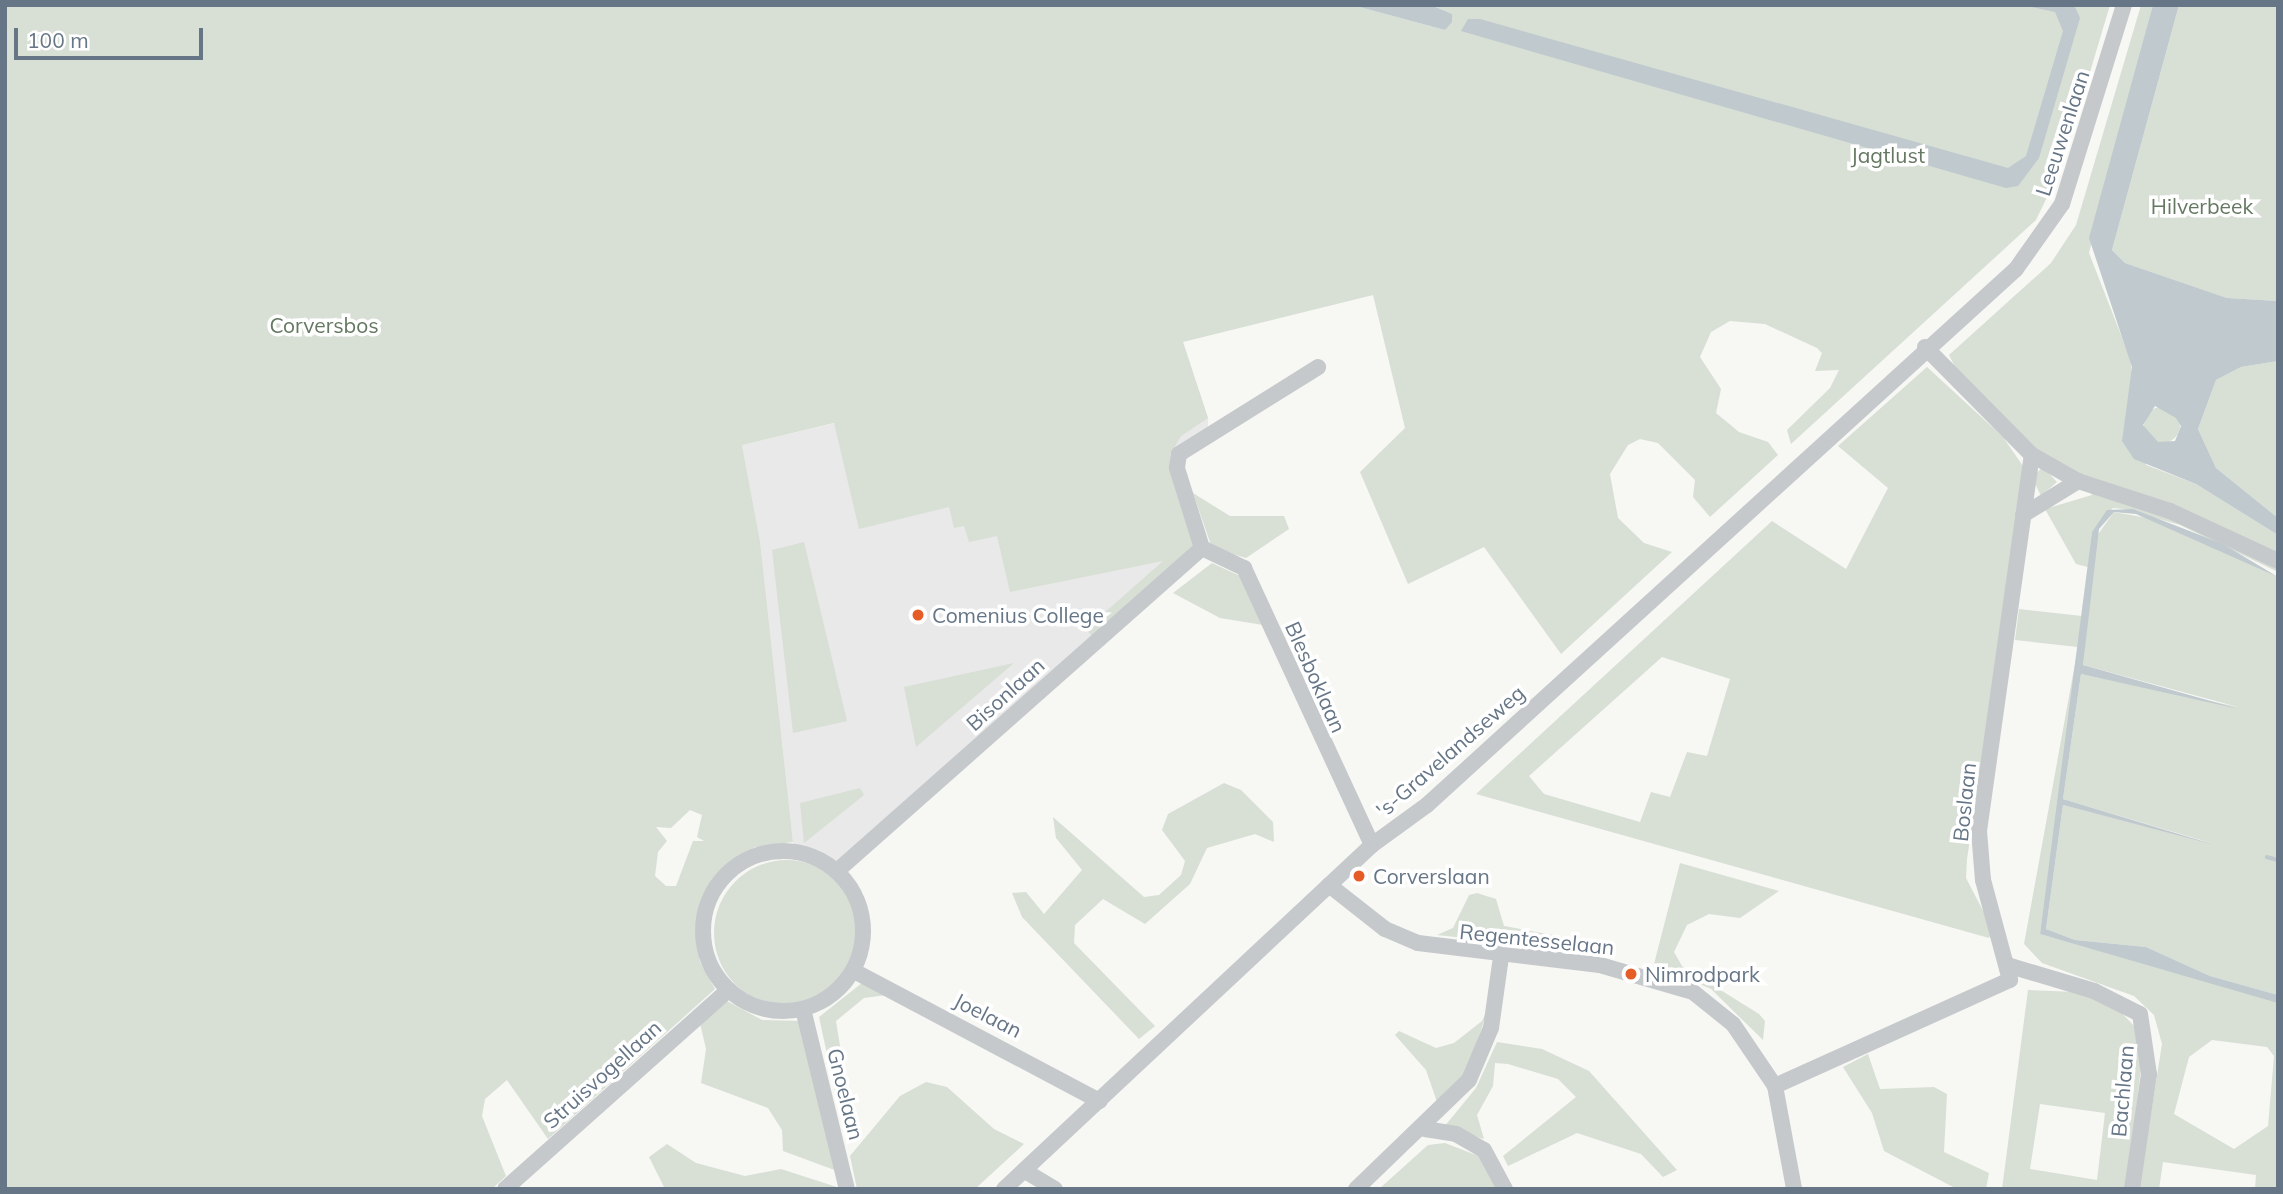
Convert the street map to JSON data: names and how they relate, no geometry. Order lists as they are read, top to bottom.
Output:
{
  "streets": {
    "street": [
      "Leeuwenlaan",
      "Blesboklaan",
      "Bisonlaan",
      "'s-Gravelandseweg",
      "Boslaan",
      "Regentesselaan",
      "Joelaan",
      "Struisvogellaan",
      "Bachlaan",
      "Gnoelaan"
    ]
  },
  "crossings": [
    ["Leeuwenlaan", "'s-Gravelandseweg"],
    ["Blesboklaan", "Bisonlaan"],
    ["Blesboklaan", "'s-Gravelandseweg"],
    ["Bisonlaan", "Joelaan"],
    ["Bisonlaan", "Struisvogellaan"],
    ["Bisonlaan", "Gnoelaan"],
    ["'s-Gravelandseweg", "Regentesselaan"],
    ["'s-Gravelandseweg", "Joelaan"],
    ["Boslaan", "Bachlaan"],
    ["Joelaan", "Struisvogellaan"],
    ["Joelaan", "Gnoelaan"],
    ["Struisvogellaan", "Gnoelaan"]
  ],
  "parks": ["Jagtlust", "Hilverbeek", "Corversbos"],
  "places": ["Comenius College", "Corverslaan", "Nimrodpark"],
  "scale_bar": "100 m"
}
